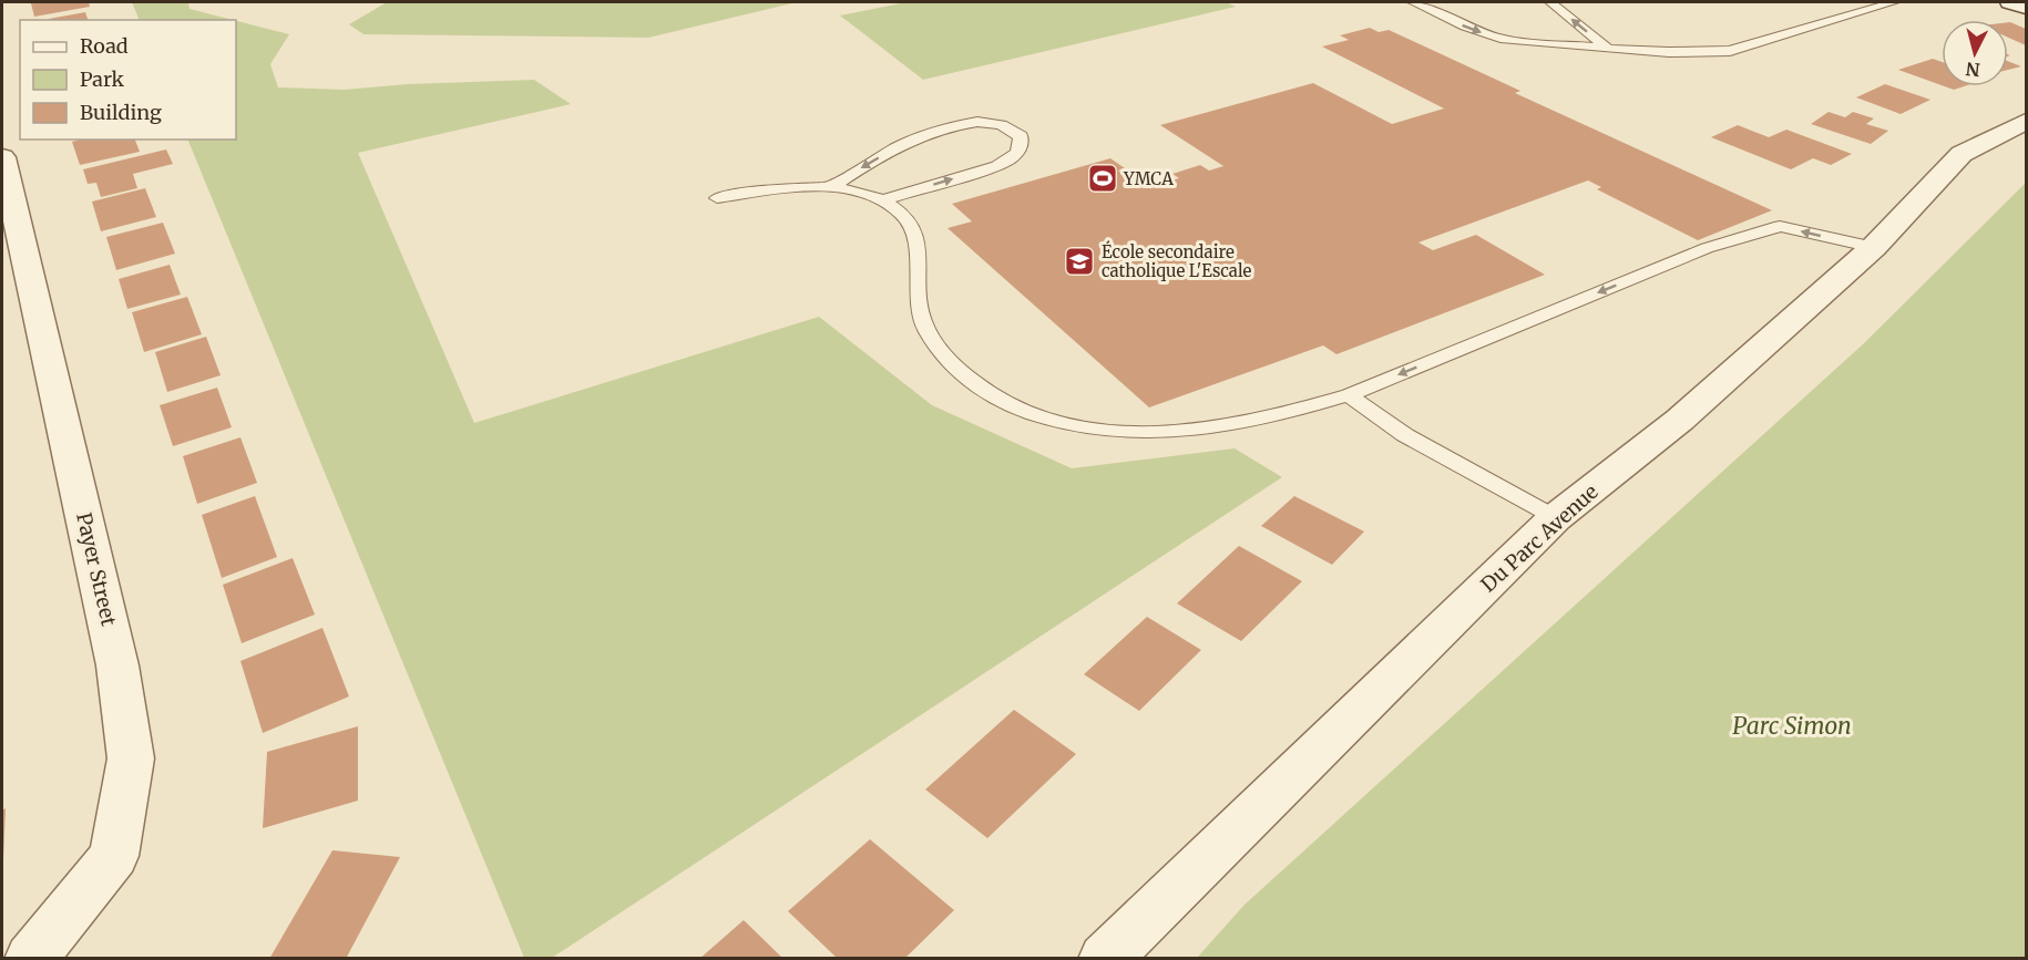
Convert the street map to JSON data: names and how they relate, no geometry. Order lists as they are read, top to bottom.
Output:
{
  "streets": {
    "street": ["Du Parc Avenue", "Payer Street"]
  },
  "parks": ["Parc Simon"],
  "places": {
    "sports": ["YMCA"],
    "school or university": ["École secondaire catholique L'Escale"]
  },
  "legend": ["Road", "Park", "Building"],
  "north": "bottom"
}
